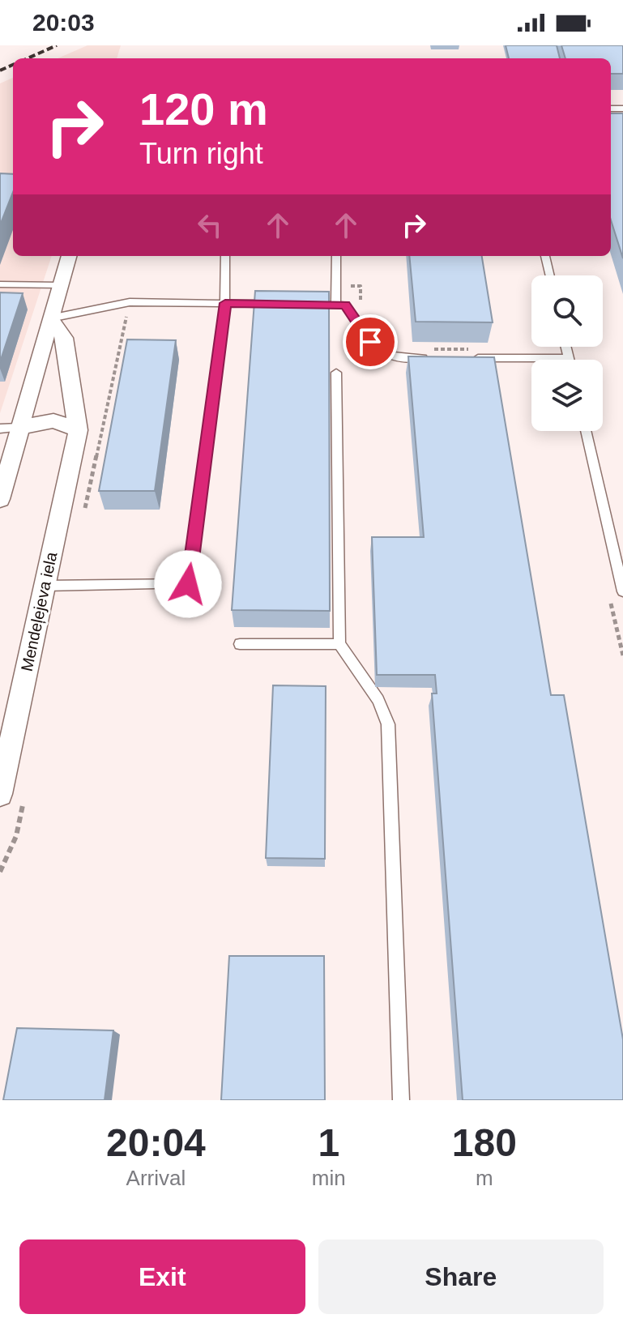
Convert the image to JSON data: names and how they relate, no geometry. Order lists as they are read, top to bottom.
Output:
{
  "streets": {
    "street": ["Mendeļejeva iela"]
  },
  "page": {
    "status": "20:03",
    "turn": ["120 m", "Turn right"],
    "eta": [
      "20:04",
      "Arrival",
      "1",
      "min",
      "180",
      "m"
    ],
    "buttons": ["Exit", "Share"]
  }
}
